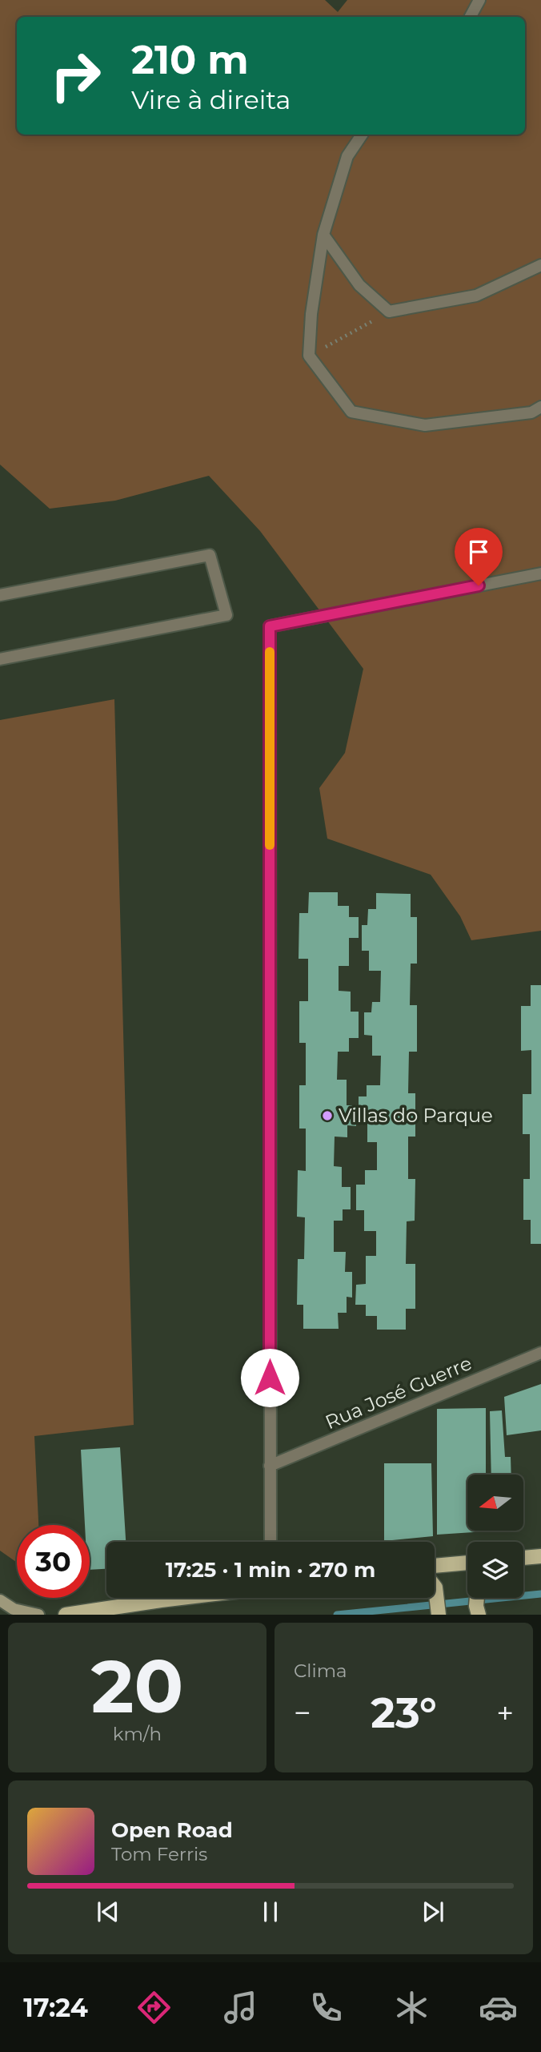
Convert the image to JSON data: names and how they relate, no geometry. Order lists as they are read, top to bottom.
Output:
{
  "streets": {
    "street": ["Rua José Guerre"]
  },
  "places": ["Villas do Parque"],
  "north": "left",
  "page": {
    "turn": ["210 m", "Vire à direita"],
    "limit": "30",
    "trip": "17:25 · 1 min · 270 m",
    "tile": [
      ["20", "km/h"],
      "Clima"
    ],
    "heat": ["−", "23°", "+"],
    "song": ["Open Road", "Tom Ferris"],
    "tabs": "17:24"
  }
}
